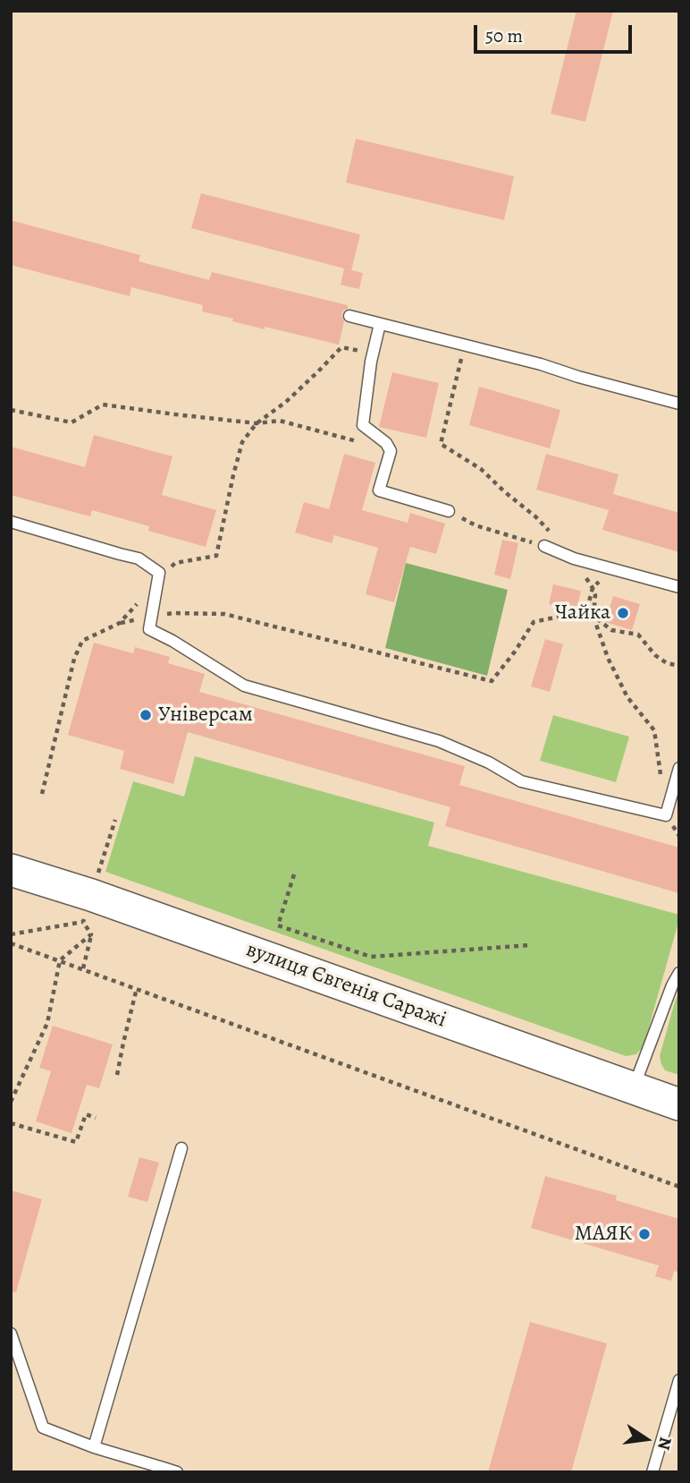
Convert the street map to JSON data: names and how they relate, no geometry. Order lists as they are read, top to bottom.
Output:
{
  "streets": {
    "main road": ["вулиця Євгенія Саражі"]
  },
  "places": ["Чайка", "Універсам", "МАЯК"],
  "scale_bar": "50 m",
  "north": "right"
}
